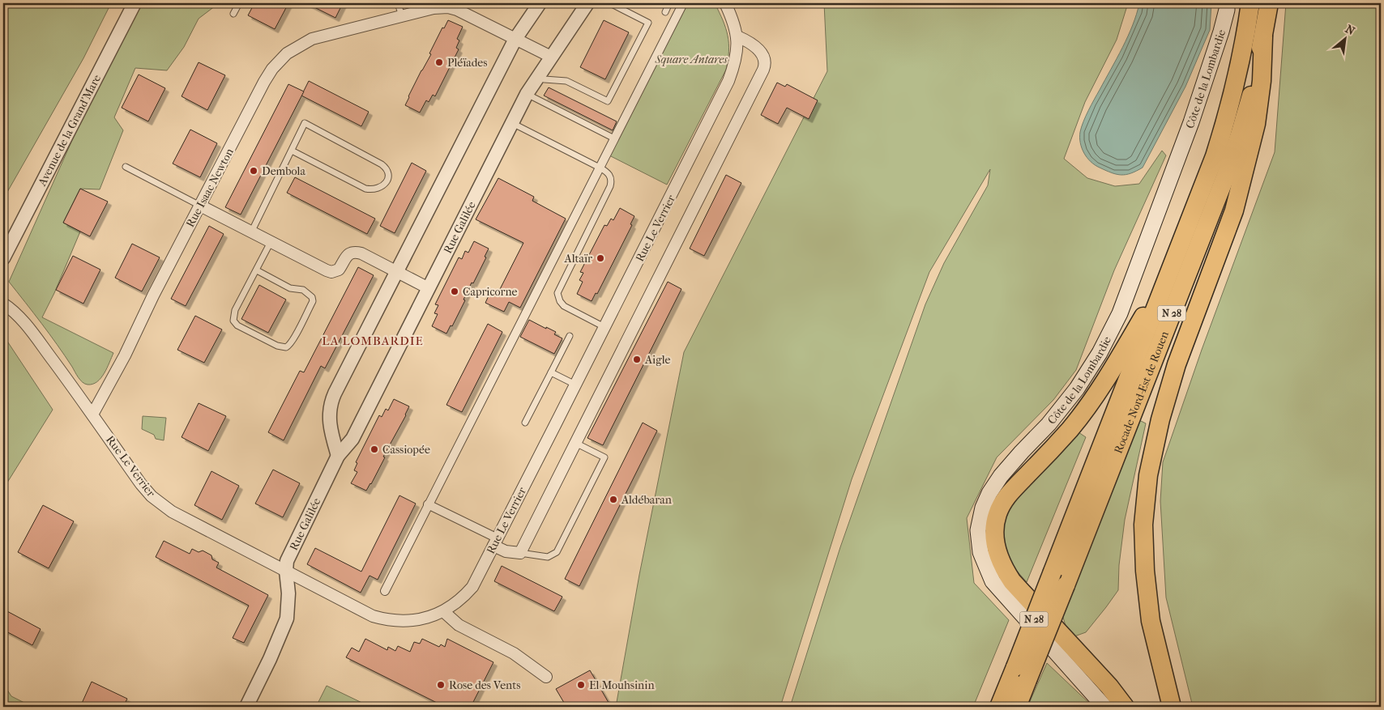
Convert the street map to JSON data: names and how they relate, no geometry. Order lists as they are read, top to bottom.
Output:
{
  "streets": {
    "highway": ["N 28", "Rocade Nord-Est de Rouen"],
    "main road": ["Côte de la Lombardie"],
    "street": [
      "Avenue de la Grand'Mare",
      "Rue Isaac Newton",
      "Rue Galilée",
      "Rue Le Verrier"
    ]
  },
  "crossings": [
    ["Rue Isaac Newton", "Rue Galilée"],
    ["Rue Isaac Newton", "Rue Le Verrier"],
    ["Rue Galilée", "Rue Le Verrier"]
  ],
  "districts": ["LA LOMBARDIE"],
  "parks": ["Square Antares"],
  "places": [
    "Pléïades",
    "Dembola",
    "Altaïr",
    "Capricorne",
    "Aigle",
    "Cassiopée",
    "Aldébaran",
    "Rose des Vents",
    "El Mouhsinin"
  ],
  "north": "top right"
}
